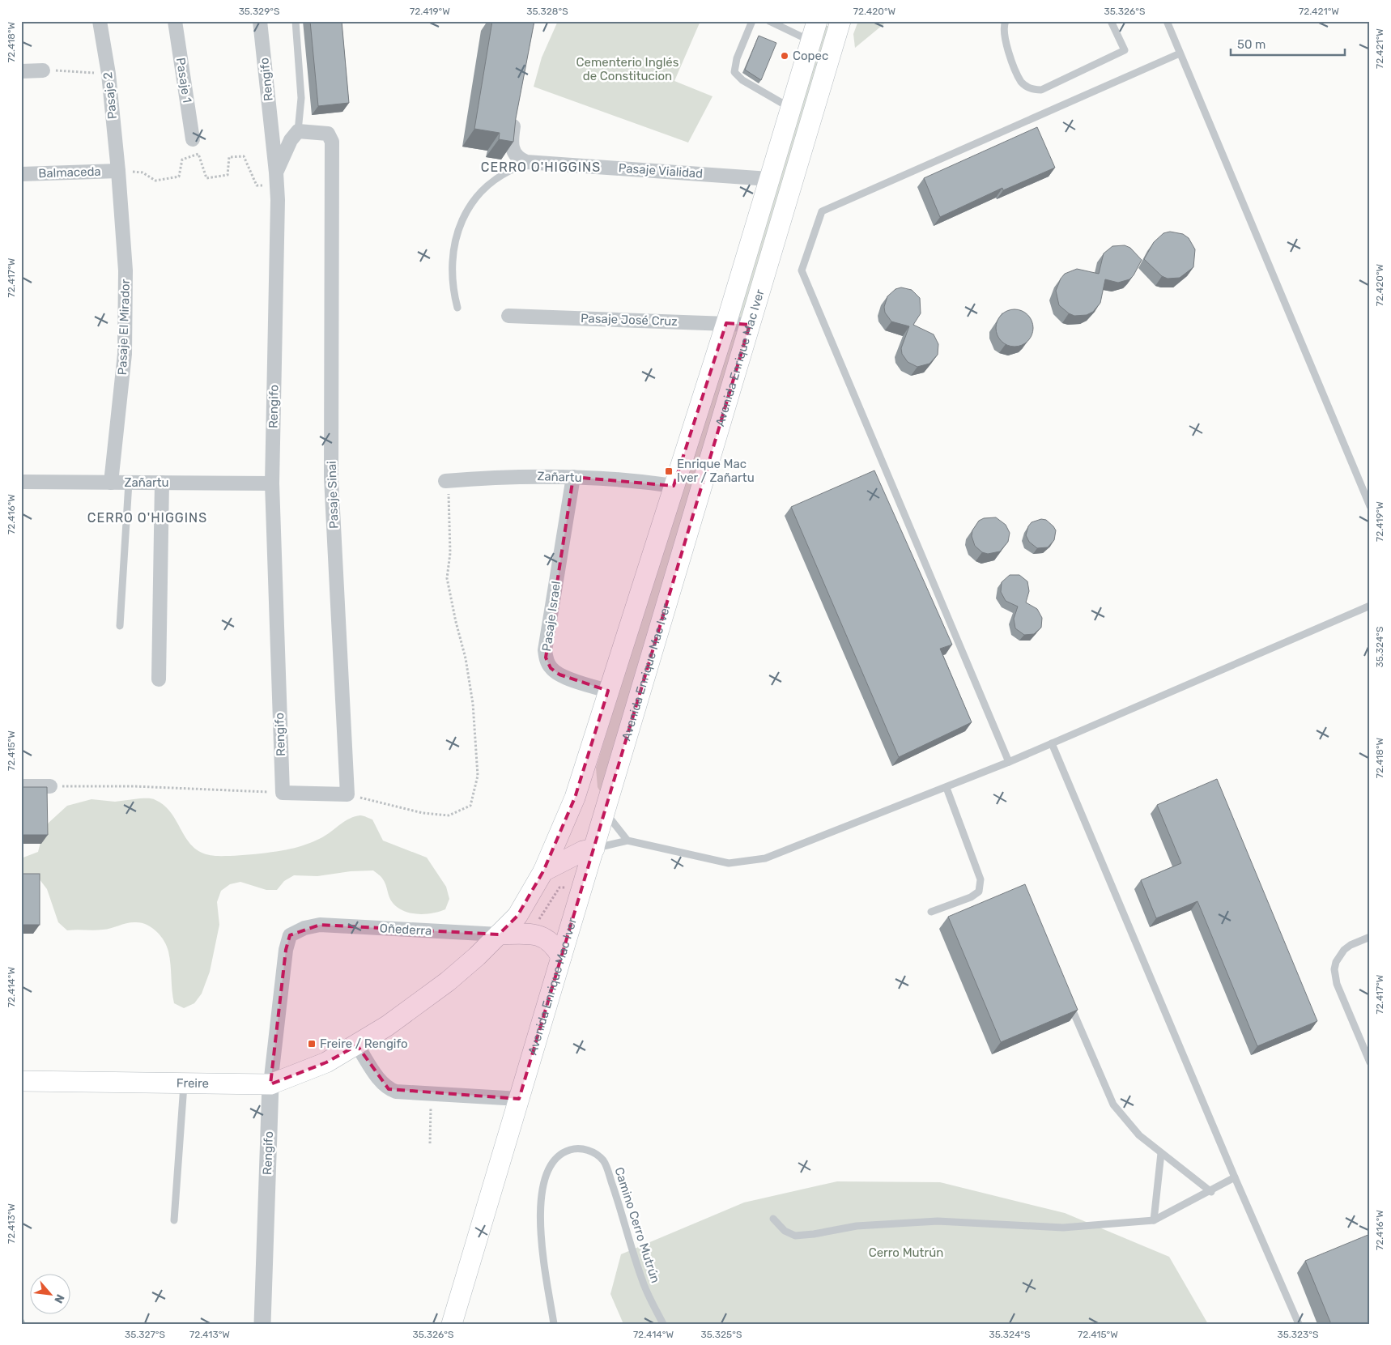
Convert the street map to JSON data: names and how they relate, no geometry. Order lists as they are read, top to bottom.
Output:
{
  "streets": {
    "main road": ["Avenida Enrique Mac Iver", "Freire"],
    "street": [
      "Rengifo",
      "Pasaje 1",
      "Pasaje 2",
      "Pasaje Vialidad",
      "Balmaceda",
      "Pasaje José Cruz",
      "Pasaje El Mirador",
      "Zañartu",
      "Pasaje Sinai",
      "Pasaje Israel",
      "Oñederra"
    ],
    "lane": ["Camino Cerro Mutrún"]
  },
  "crossings": [
    ["Rengifo", "Zañartu"],
    ["Rengifo", "Oñederra"],
    ["Rengifo", "Freire"],
    ["Pasaje 2", "Balmaceda"],
    ["Pasaje 2", "Pasaje El Mirador"],
    ["Pasaje Vialidad", "Avenida Enrique Mac Iver"],
    ["Balmaceda", "Pasaje El Mirador"],
    ["Pasaje José Cruz", "Avenida Enrique Mac Iver"],
    ["Pasaje El Mirador", "Zañartu"],
    ["Avenida Enrique Mac Iver", "Zañartu"],
    ["Avenida Enrique Mac Iver", "Pasaje Israel"],
    ["Avenida Enrique Mac Iver", "Oñederra"],
    ["Avenida Enrique Mac Iver", "Freire"],
    ["Zañartu", "Pasaje Israel"],
    ["Oñederra", "Freire"]
  ],
  "districts": ["CERRO O'HIGGINS", "CERRO O'HIGGINS"],
  "parks": ["Cementerio Inglés de Constitucion", "Cerro Mutrún"],
  "places": {
    "other": ["Copec"],
    "transit": ["Enrique Mac Iver / Zañartu", "Freire / Rengifo"]
  },
  "scale_bar": "50 m",
  "north": "bottom right",
  "coordinates": [
    "35.329°S",
    "72.419°W",
    "35.328°S",
    "72.420°W",
    "35.326°S",
    "72.421°W",
    "72.418°W",
    "72.417°W",
    "72.416°W",
    "35.324°S",
    "72.415°W",
    "72.414°W",
    "72.413°W",
    "35.327°S",
    "35.325°S",
    "35.323°S"
  ]
}
